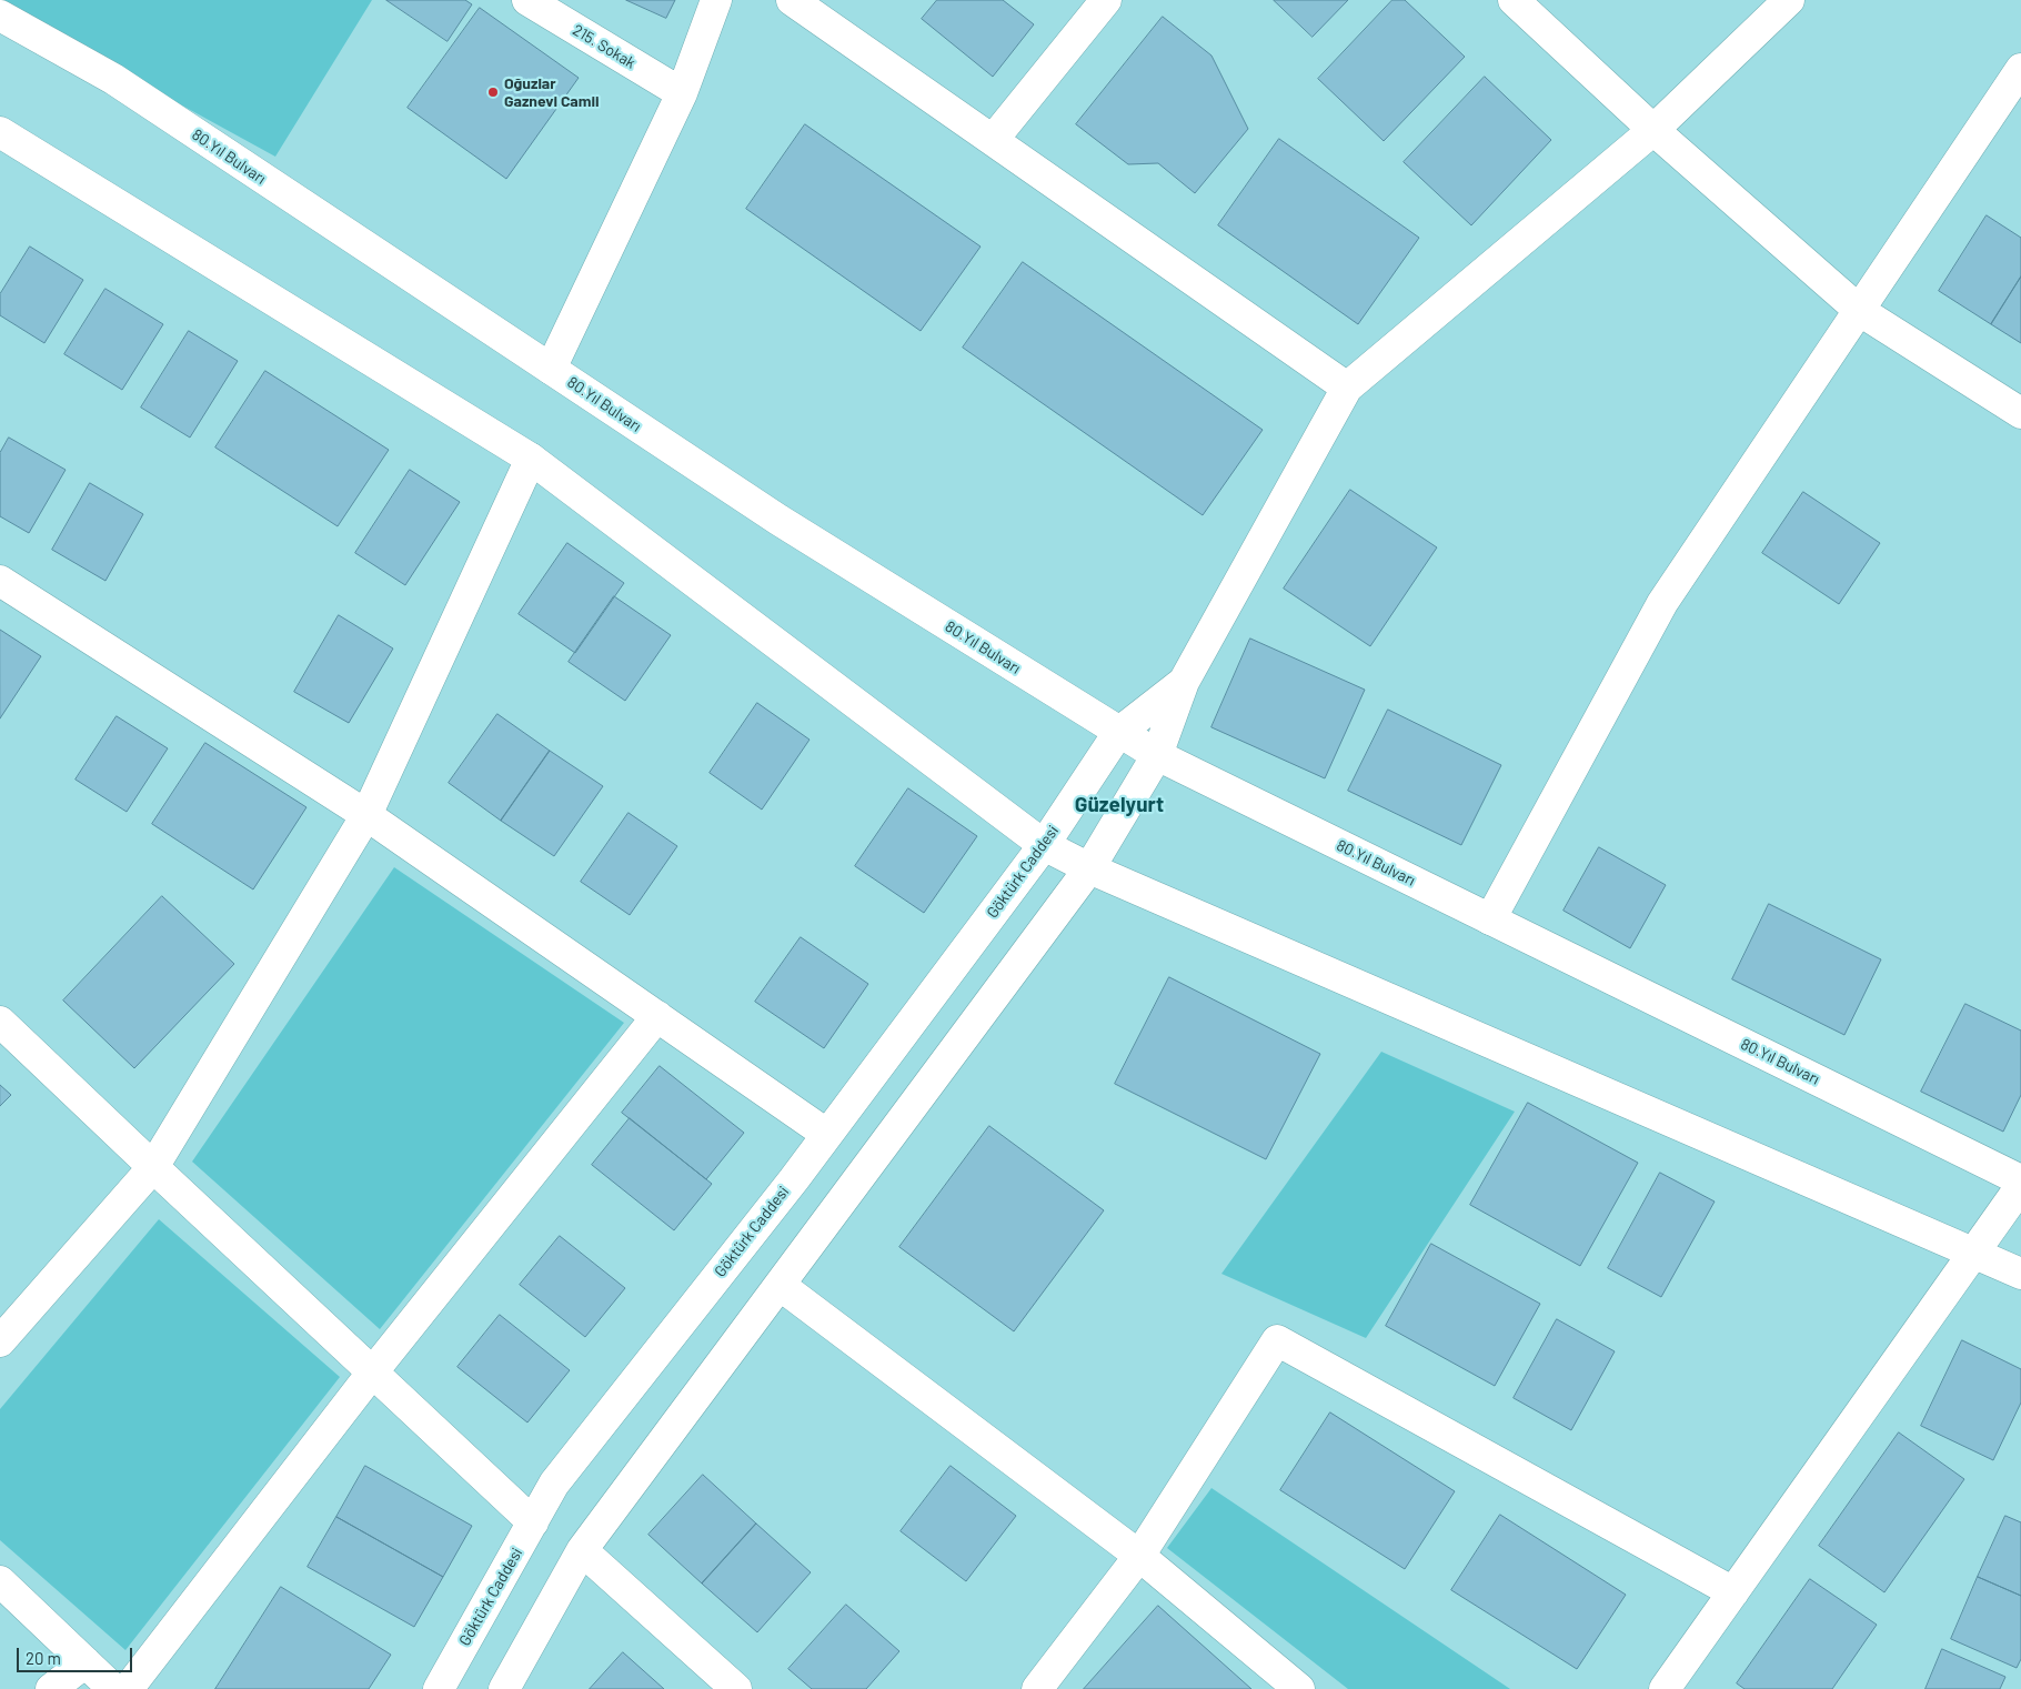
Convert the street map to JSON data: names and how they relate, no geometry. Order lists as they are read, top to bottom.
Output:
{
  "streets": {
    "street": ["215. Sokak", "80.Yıl Bulvarı", "Göktürk Caddesi"]
  },
  "crossings": [
    ["80.Yıl Bulvarı", "Göktürk Caddesi"]
  ],
  "districts": ["Güzelyurt"],
  "places": ["Oğuzlar Gaznevi Camii"],
  "scale_bar": "20 m"
}
